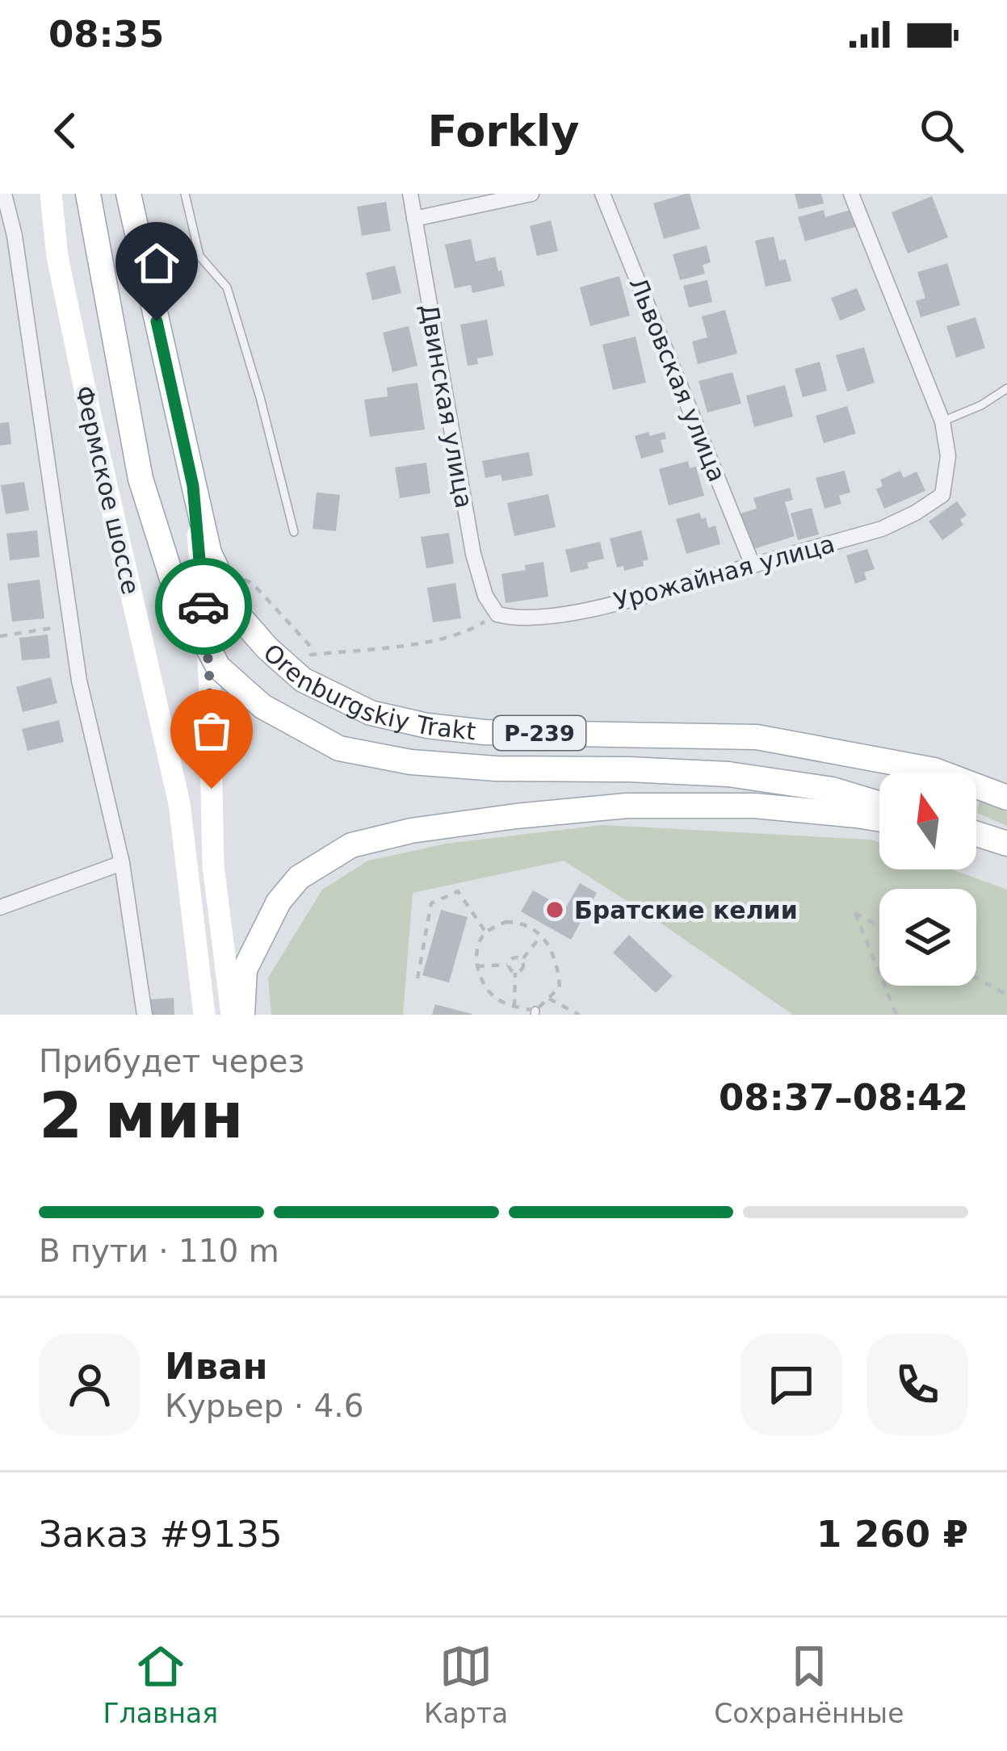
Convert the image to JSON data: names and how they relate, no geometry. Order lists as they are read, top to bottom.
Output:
{
  "streets": {
    "main road": ["Фермское шоссе", "Orenburgskiy Trakt", "Р-239"],
    "street": ["Львовская улица", "Двинская улица", "Урожайная улица"]
  },
  "crossings": [
    ["Львовская улица", "Урожайная улица"],
    ["Двинская улица", "Урожайная улица"]
  ],
  "places": ["Братские келии"],
  "north": "top",
  "page": {
    "status": "08:35",
    "header": "Forkly",
    "heading": ["2 мин", "Прибудет через", "08:37–08:42"],
    "panel": [
      "Иван",
      "Курьер · 4.6",
      "Заказ #9135",
      "1 260 ₽"
    ],
    "bar": "В пути · 110 m",
    "tabs": ["Главная", "Карта", "Сохранённые"]
  }
}
